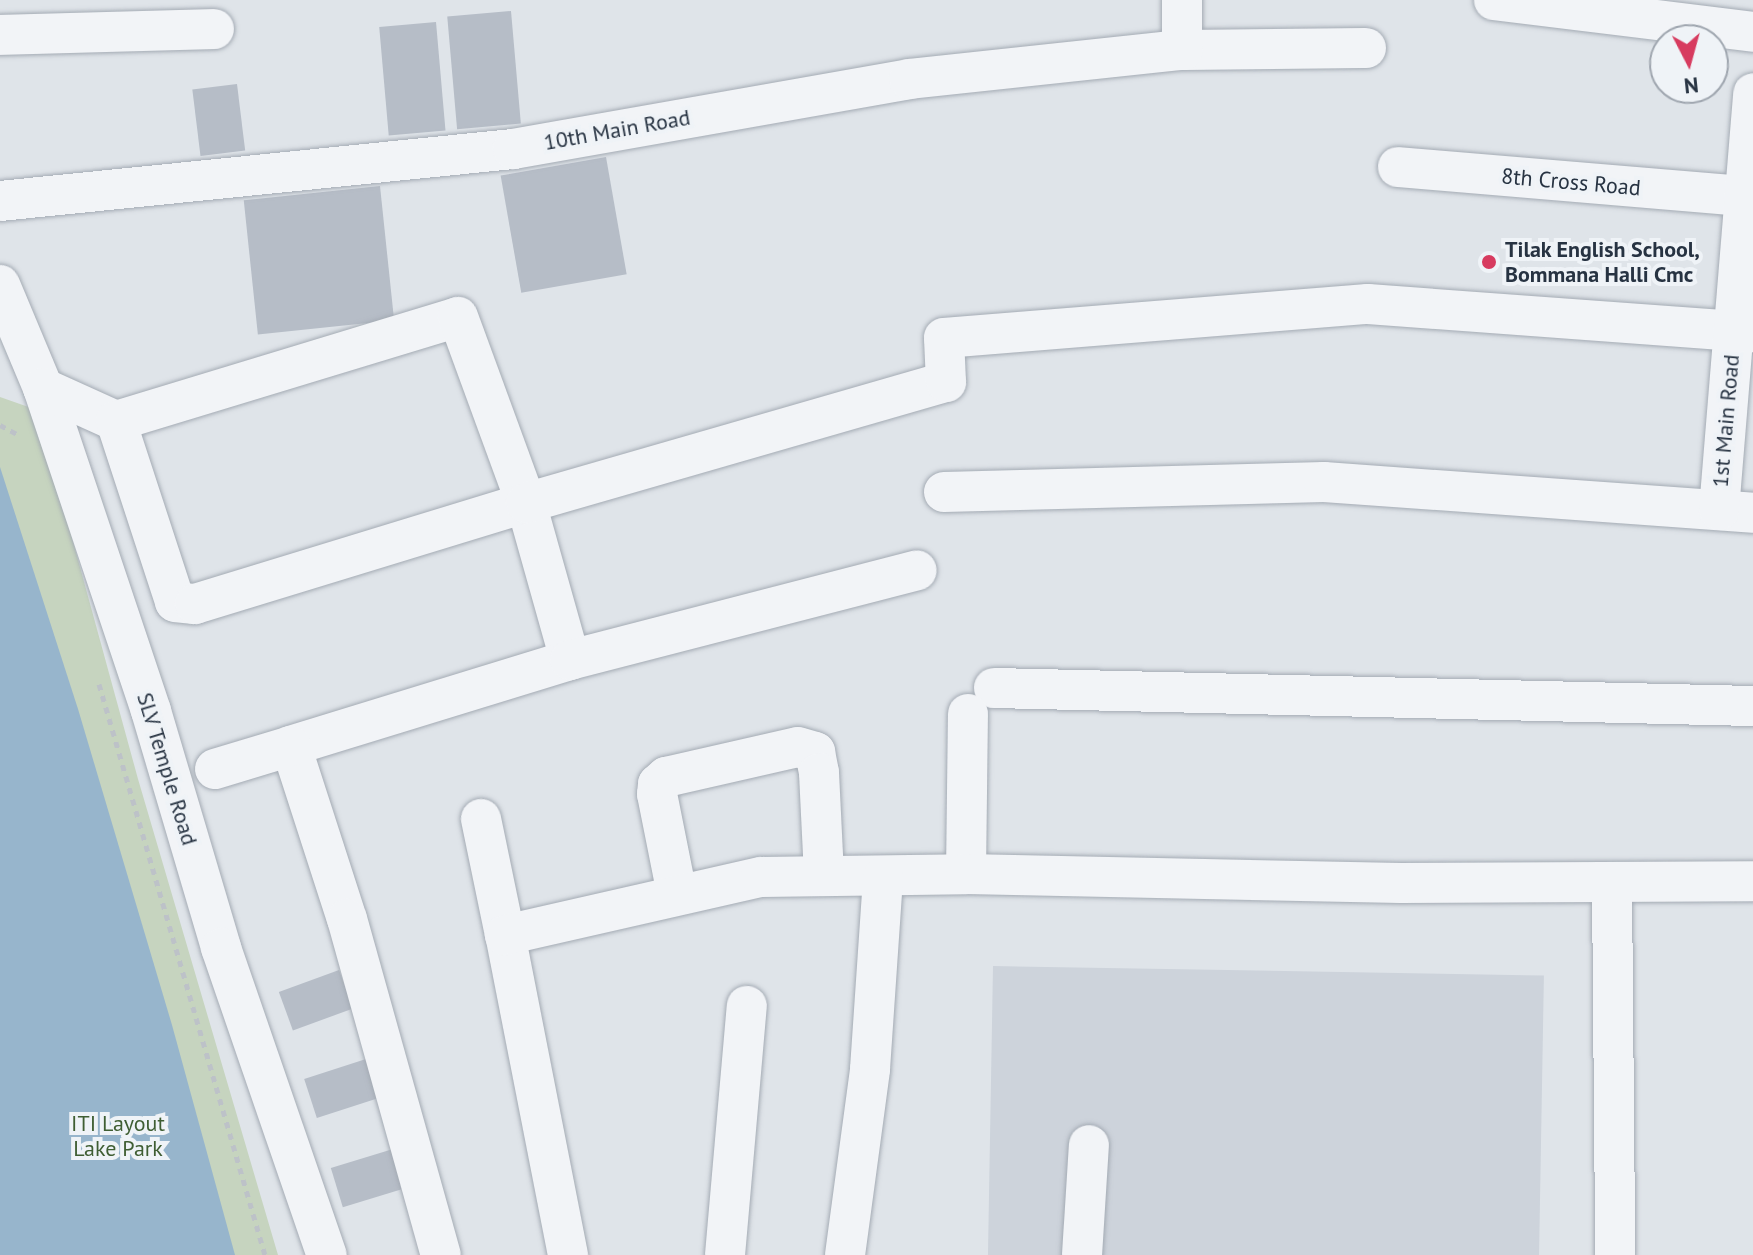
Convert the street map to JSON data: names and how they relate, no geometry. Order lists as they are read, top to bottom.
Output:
{
  "streets": {
    "street": [
      "10th Main Road",
      "8th Cross Road",
      "1st Main Road",
      "SLV Temple Road"
    ]
  },
  "crossings": [
    ["8th Cross Road", "1st Main Road"]
  ],
  "parks": ["ITI Layout Lake Park"],
  "places": ["Tilak English School, Bommana Halli Cmc"],
  "north": "bottom"
}
